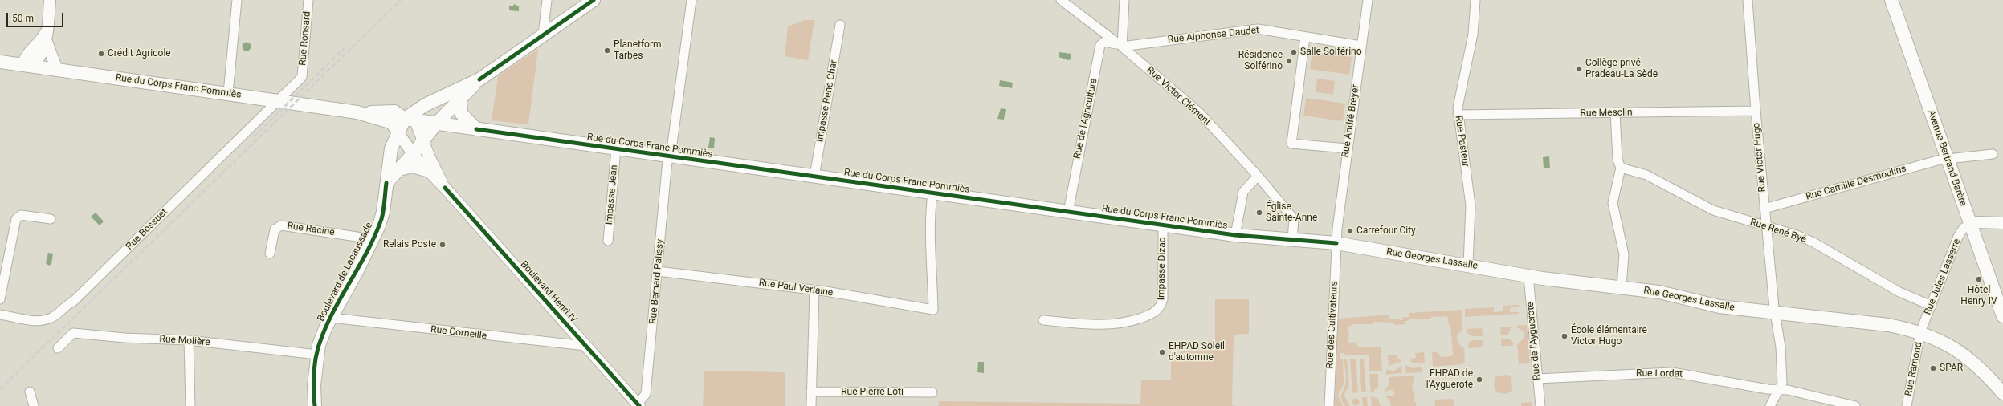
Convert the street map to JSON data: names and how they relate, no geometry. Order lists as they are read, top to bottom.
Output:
{
  "streets": {
    "main road": [
      "Rue du Corps Franc Pommiès",
      "Avenue Bertrand Barère",
      "Rue Georges Lassalle",
      "Boulevard de Lacaussade"
    ],
    "street": [
      "Rue Alphonse Daudet",
      "Rue Ronsard",
      "Rue Victor Clément",
      "Impasse René Char",
      "Rue Mesclin",
      "Rue de l'Agriculture",
      "Rue André Breyer",
      "Rue Pasteur",
      "Rue Victor Hugo",
      "Rue Camille Desmoulins",
      "Impasse Jean",
      "Rue Bossuet",
      "Rue Racine",
      "Rue René Byé",
      "Impasse Dizac",
      "Rue Jules Lasserre",
      "Rue Bernard Palissy",
      "Rue Paul Verlaine",
      "Boulevard Henri IV",
      "Rue des Cultivateurs",
      "Rue Corneille",
      "Rue Molière",
      "Rue de l'Ayguerote",
      "Rue Ramond",
      "Rue Lordat",
      "Rue Pierre Loti"
    ]
  },
  "crossings": [
    ["Rue Alphonse Daudet", "Rue Victor Clément"],
    ["Rue Alphonse Daudet", "Rue de l'Agriculture"],
    ["Rue Alphonse Daudet", "Rue André Breyer"],
    ["Rue Ronsard", "Rue Bossuet"],
    ["Rue du Corps Franc Pommiès", "Rue Victor Clément"],
    ["Rue du Corps Franc Pommiès", "Impasse René Char"],
    ["Rue du Corps Franc Pommiès", "Rue de l'Agriculture"],
    ["Rue du Corps Franc Pommiès", "Rue André Breyer"],
    ["Rue du Corps Franc Pommiès", "Impasse Jean"],
    ["Rue du Corps Franc Pommiès", "Rue Bossuet"],
    ["Rue du Corps Franc Pommiès", "Rue Georges Lassalle"],
    ["Rue du Corps Franc Pommiès", "Impasse Dizac"],
    ["Rue du Corps Franc Pommiès", "Boulevard de Lacaussade"],
    ["Rue du Corps Franc Pommiès", "Rue Bernard Palissy"],
    ["Rue du Corps Franc Pommiès", "Rue Paul Verlaine"],
    ["Rue du Corps Franc Pommiès", "Boulevard Henri IV"],
    ["Rue du Corps Franc Pommiès", "Rue des Cultivateurs"],
    ["Rue Victor Clément", "Rue de l'Agriculture"],
    ["Rue Mesclin", "Rue Pasteur"],
    ["Rue Mesclin", "Rue Victor Hugo"],
    ["Rue André Breyer", "Rue Georges Lassalle"],
    ["Rue André Breyer", "Rue des Cultivateurs"],
    ["Rue Pasteur", "Rue Georges Lassalle"],
    ["Rue Victor Hugo", "Rue Camille Desmoulins"],
    ["Rue Victor Hugo", "Rue René Byé"],
    ["Rue Victor Hugo", "Rue Georges Lassalle"],
    ["Rue Victor Hugo", "Rue Lordat"],
    ["Avenue Bertrand Barère", "Rue Camille Desmoulins"],
    ["Avenue Bertrand Barère", "Rue Jules Lasserre"],
    ["Rue Racine", "Boulevard de Lacaussade"],
    ["Rue René Byé", "Rue Jules Lasserre"],
    ["Rue Georges Lassalle", "Rue Jules Lasserre"],
    ["Rue Georges Lassalle", "Rue des Cultivateurs"],
    ["Rue Georges Lassalle", "Rue de l'Ayguerote"],
    ["Rue Georges Lassalle", "Rue Ramond"],
    ["Boulevard de Lacaussade", "Boulevard Henri IV"],
    ["Boulevard de Lacaussade", "Rue Corneille"],
    ["Boulevard de Lacaussade", "Rue Molière"],
    ["Rue Jules Lasserre", "Rue Ramond"],
    ["Rue Bernard Palissy", "Rue Paul Verlaine"],
    ["Rue Bernard Palissy", "Boulevard Henri IV"],
    ["Boulevard Henri IV", "Rue Corneille"],
    ["Rue de l'Ayguerote", "Rue Lordat"]
  ],
  "places": [
    "Planetform Tarbes",
    "Salle Solférino",
    "Crédit Agricole",
    "Résidence Solférino",
    "Collège privé Pradeau-La Sède",
    "Église Sainte-Anne",
    "Carrefour City",
    "Relais Poste",
    "Hôtel Henry IV",
    "École élémentaire Victor Hugo",
    "EHPAD Soleil d'automne",
    "SPAR",
    "EHPAD de l'Ayguerote"
  ],
  "scale_bar": "50 m"
}
